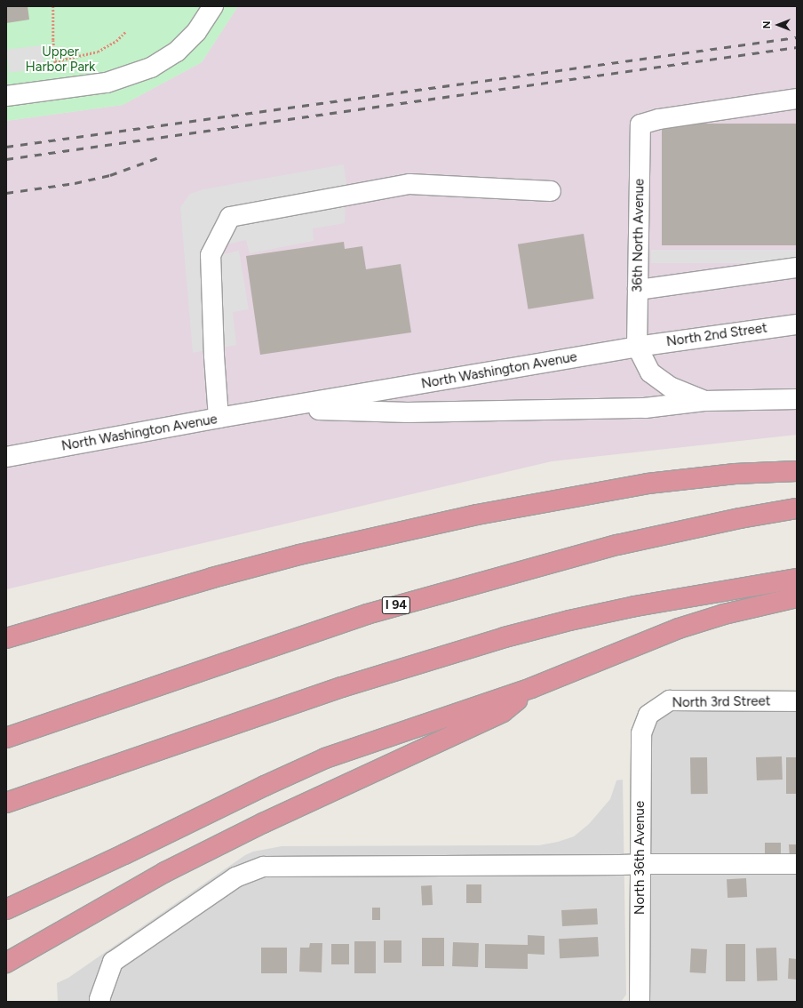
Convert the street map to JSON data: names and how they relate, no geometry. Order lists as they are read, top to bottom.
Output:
{
  "streets": {
    "highway": ["I 94"],
    "street": [
      "36th North Avenue",
      "North 2nd Street",
      "North Washington Avenue",
      "North 3rd Street",
      "North 36th Avenue"
    ]
  },
  "crossings": [
    ["36th North Avenue", "North 2nd Street"],
    ["36th North Avenue", "North Washington Avenue"],
    ["North 2nd Street", "North Washington Avenue"],
    ["North 3rd Street", "North 36th Avenue"]
  ],
  "parks": ["Upper Harbor Park"],
  "north": "left"
}
